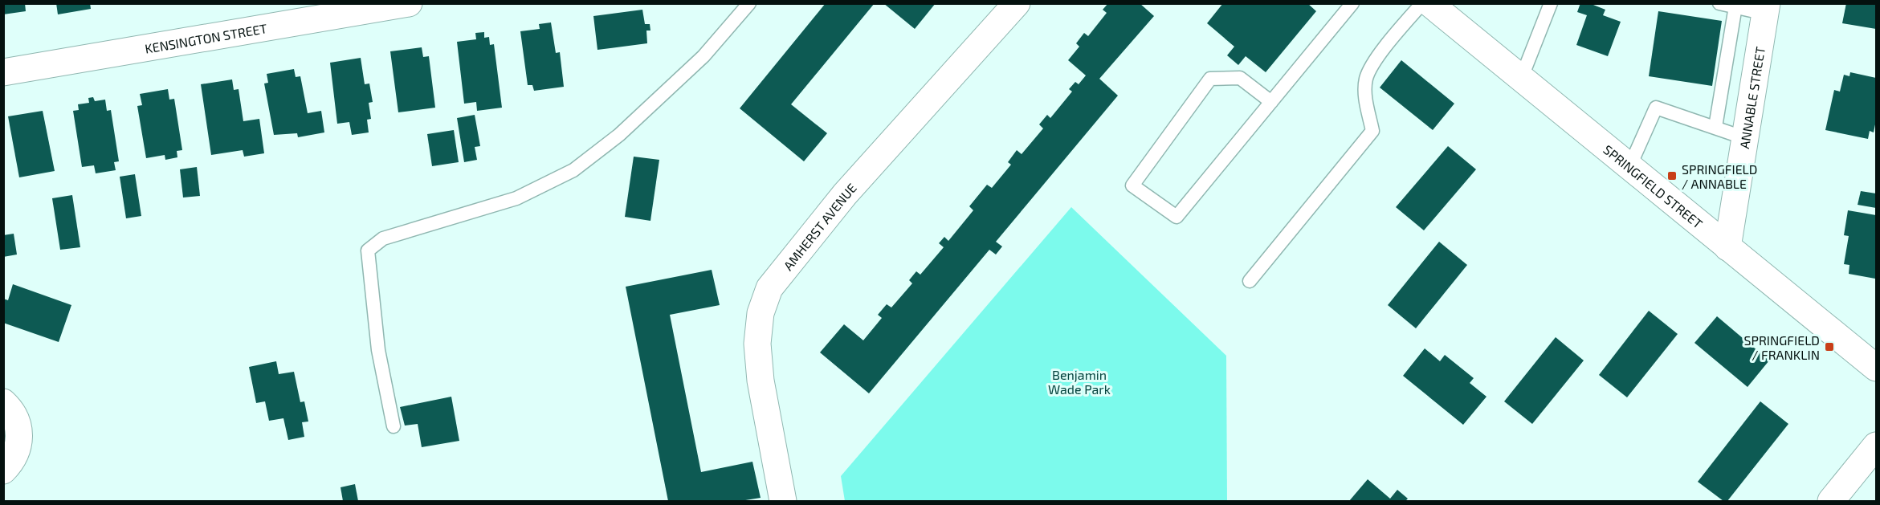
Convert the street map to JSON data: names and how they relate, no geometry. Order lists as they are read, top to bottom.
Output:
{
  "streets": {
    "street": [
      "KENSINGTON STREET",
      "ANNABLE STREET",
      "SPRINGFIELD STREET",
      "AMHERST AVENUE"
    ]
  },
  "crossings": [
    ["ANNABLE STREET", "SPRINGFIELD STREET"]
  ],
  "parks": ["Benjamin Wade Park"],
  "places": {
    "transit": ["SPRINGFIELD / ANNABLE", "SPRINGFIELD / FRANKLIN"]
  }
}
